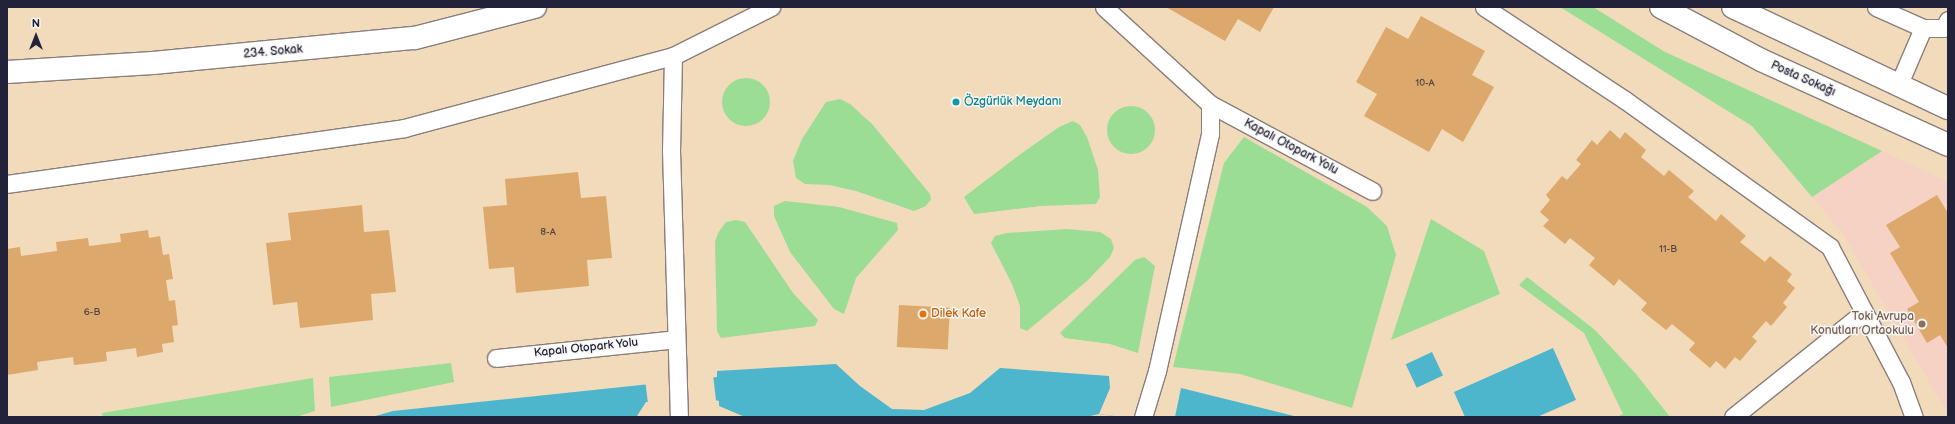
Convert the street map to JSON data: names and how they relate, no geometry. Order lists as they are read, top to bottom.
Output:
{
  "streets": {
    "street": ["234. Sokak", "Posta Sokağı"],
    "lane": ["Kapalı Otopark Yolu"]
  },
  "places": ["Özgürlük Meydanı", "Dilek Kafe", "Toki Avrupa Konutları Ortaokulu"],
  "house_numbers": [
    "10-A",
    "8-A",
    "11-B",
    "6-B"
  ],
  "north": "top"
}
